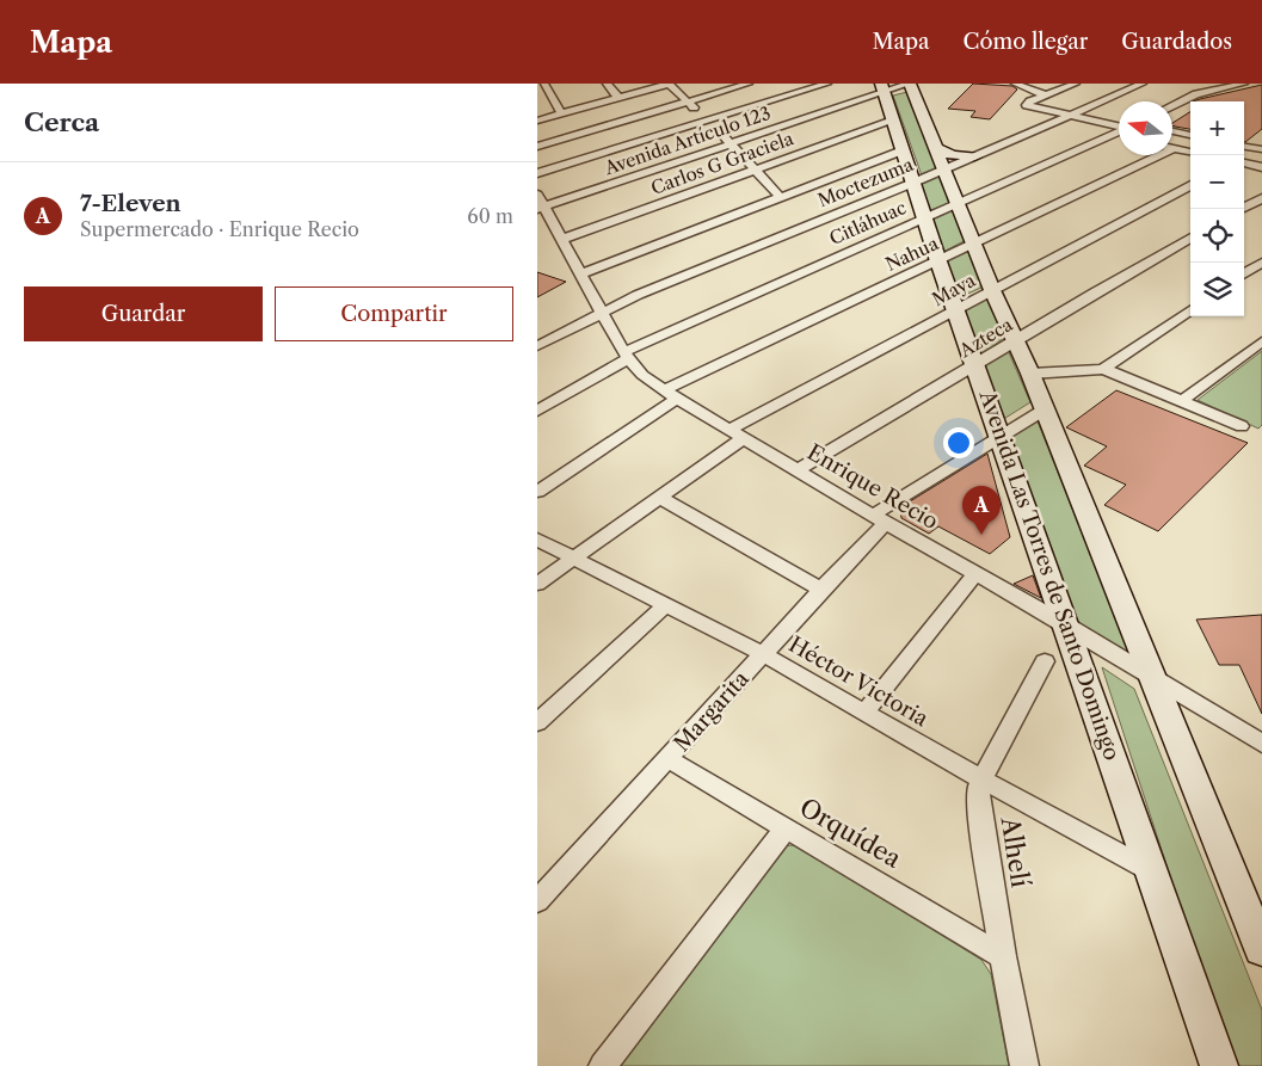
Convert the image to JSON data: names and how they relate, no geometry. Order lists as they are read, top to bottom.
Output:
{
  "streets": {
    "street": [
      "Avenida Artículo 123",
      "Carlos G Graciela",
      "Moctezuma",
      "Citláhuac",
      "Nahua",
      "Maya",
      "Azteca",
      "Enrique Recio",
      "Avenida Las Torres de Santo Domingo",
      "Héctor Victoria",
      "Margarita",
      "Orquídea",
      "Alhelí"
    ]
  },
  "crossings": [
    ["Avenida Artículo 123", "Enrique Recio"],
    ["Avenida Artículo 123", "Avenida Las Torres de Santo Domingo"],
    ["Carlos G Graciela", "Enrique Recio"],
    ["Carlos G Graciela", "Avenida Las Torres de Santo Domingo"],
    ["Moctezuma", "Enrique Recio"],
    ["Moctezuma", "Avenida Las Torres de Santo Domingo"],
    ["Citláhuac", "Enrique Recio"],
    ["Citláhuac", "Avenida Las Torres de Santo Domingo"],
    ["Nahua", "Enrique Recio"],
    ["Nahua", "Avenida Las Torres de Santo Domingo"],
    ["Maya", "Enrique Recio"],
    ["Maya", "Avenida Las Torres de Santo Domingo"],
    ["Maya", "Héctor Victoria"],
    ["Azteca", "Enrique Recio"],
    ["Azteca", "Avenida Las Torres de Santo Domingo"],
    ["Enrique Recio", "Avenida Las Torres de Santo Domingo"],
    ["Enrique Recio", "Margarita"],
    ["Avenida Las Torres de Santo Domingo", "Héctor Victoria"],
    ["Avenida Las Torres de Santo Domingo", "Margarita"],
    ["Héctor Victoria", "Margarita"],
    ["Héctor Victoria", "Alhelí"],
    ["Margarita", "Orquídea"],
    ["Orquídea", "Alhelí"]
  ],
  "north": "left",
  "page": {
    "header": "Mapa",
    "nav": ["Mapa", "Cómo llegar", "Guardados"],
    "heading": "Cerca",
    "map_buttons": ["+", "−"],
    "list": [
      {
        "mark": "A",
        "name": "7-Eleven",
        "note": "Supermercado · Enrique Recio",
        "value": "60 m"
      }
    ],
    "buttons": ["Guardar", "Compartir"],
    "pins": "A"
  }
}
